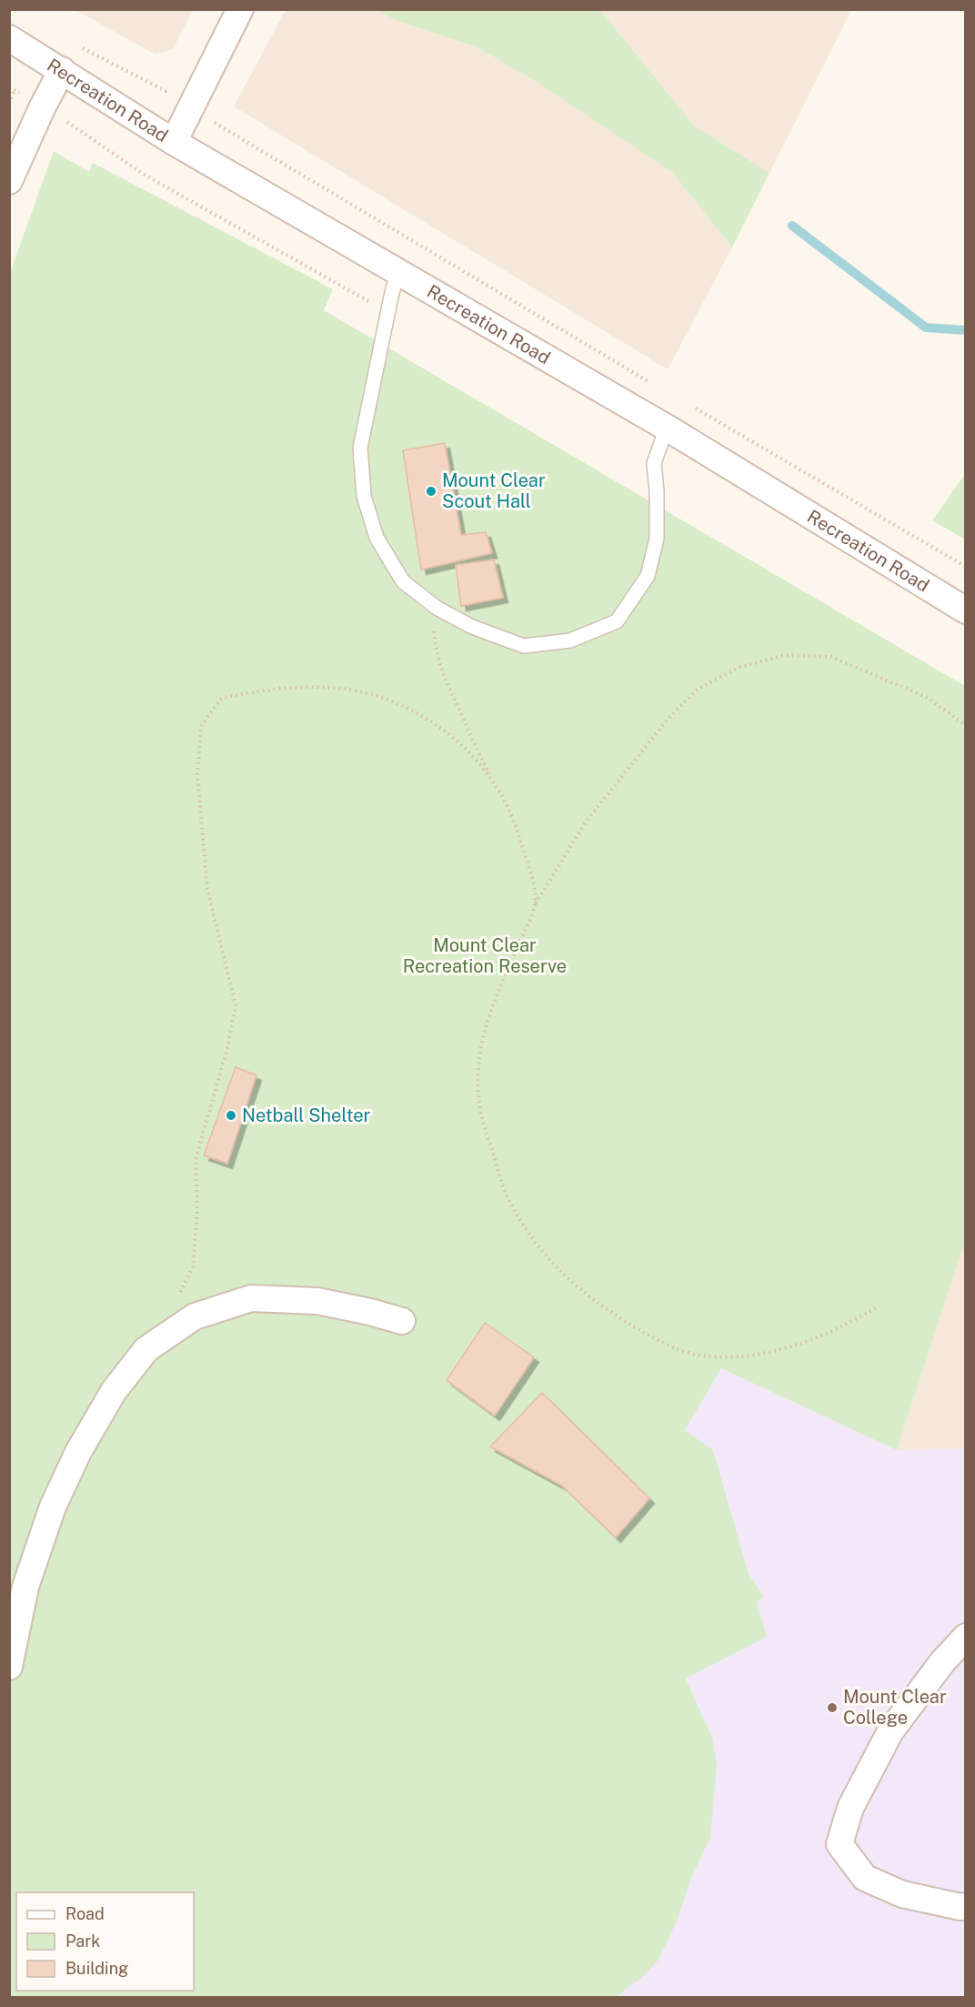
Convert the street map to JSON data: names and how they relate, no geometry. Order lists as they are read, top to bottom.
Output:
{
  "streets": {
    "street": ["Recreation Road"]
  },
  "parks": ["Mount Clear Recreation Reserve"],
  "places": ["Mount Clear Scout Hall", "Netball Shelter", "Mount Clear College"],
  "legend": ["Road", "Park", "Building"]
}
